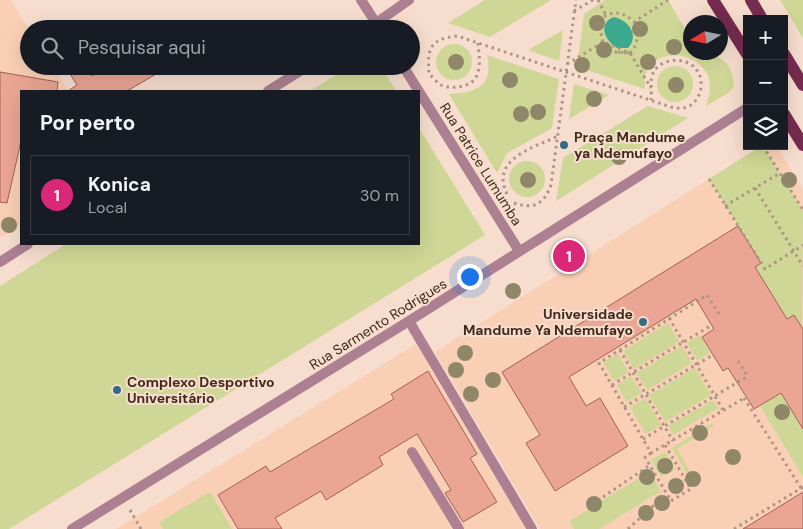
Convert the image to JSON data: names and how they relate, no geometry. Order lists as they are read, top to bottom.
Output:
{
  "streets": {
    "street": ["Rua Patrice Lumumba", "Rua Sarmento Rodrigues"]
  },
  "crossings": [
    ["Rua Patrice Lumumba", "Rua Sarmento Rodrigues"]
  ],
  "places": ["Praça Mandume ya Ndemufayo", "Universidade Mandume Ya Ndemufayo", "Complexo Desportivo Universitário"],
  "north": "left",
  "page": {
    "map_buttons": ["+", "−"],
    "search": "Pesquisar aqui",
    "heading": "Por perto",
    "list": [
      {
        "mark": "1",
        "name": "Konica",
        "note": "Local",
        "value": "30 m"
      }
    ],
    "pins": "1"
  }
}
